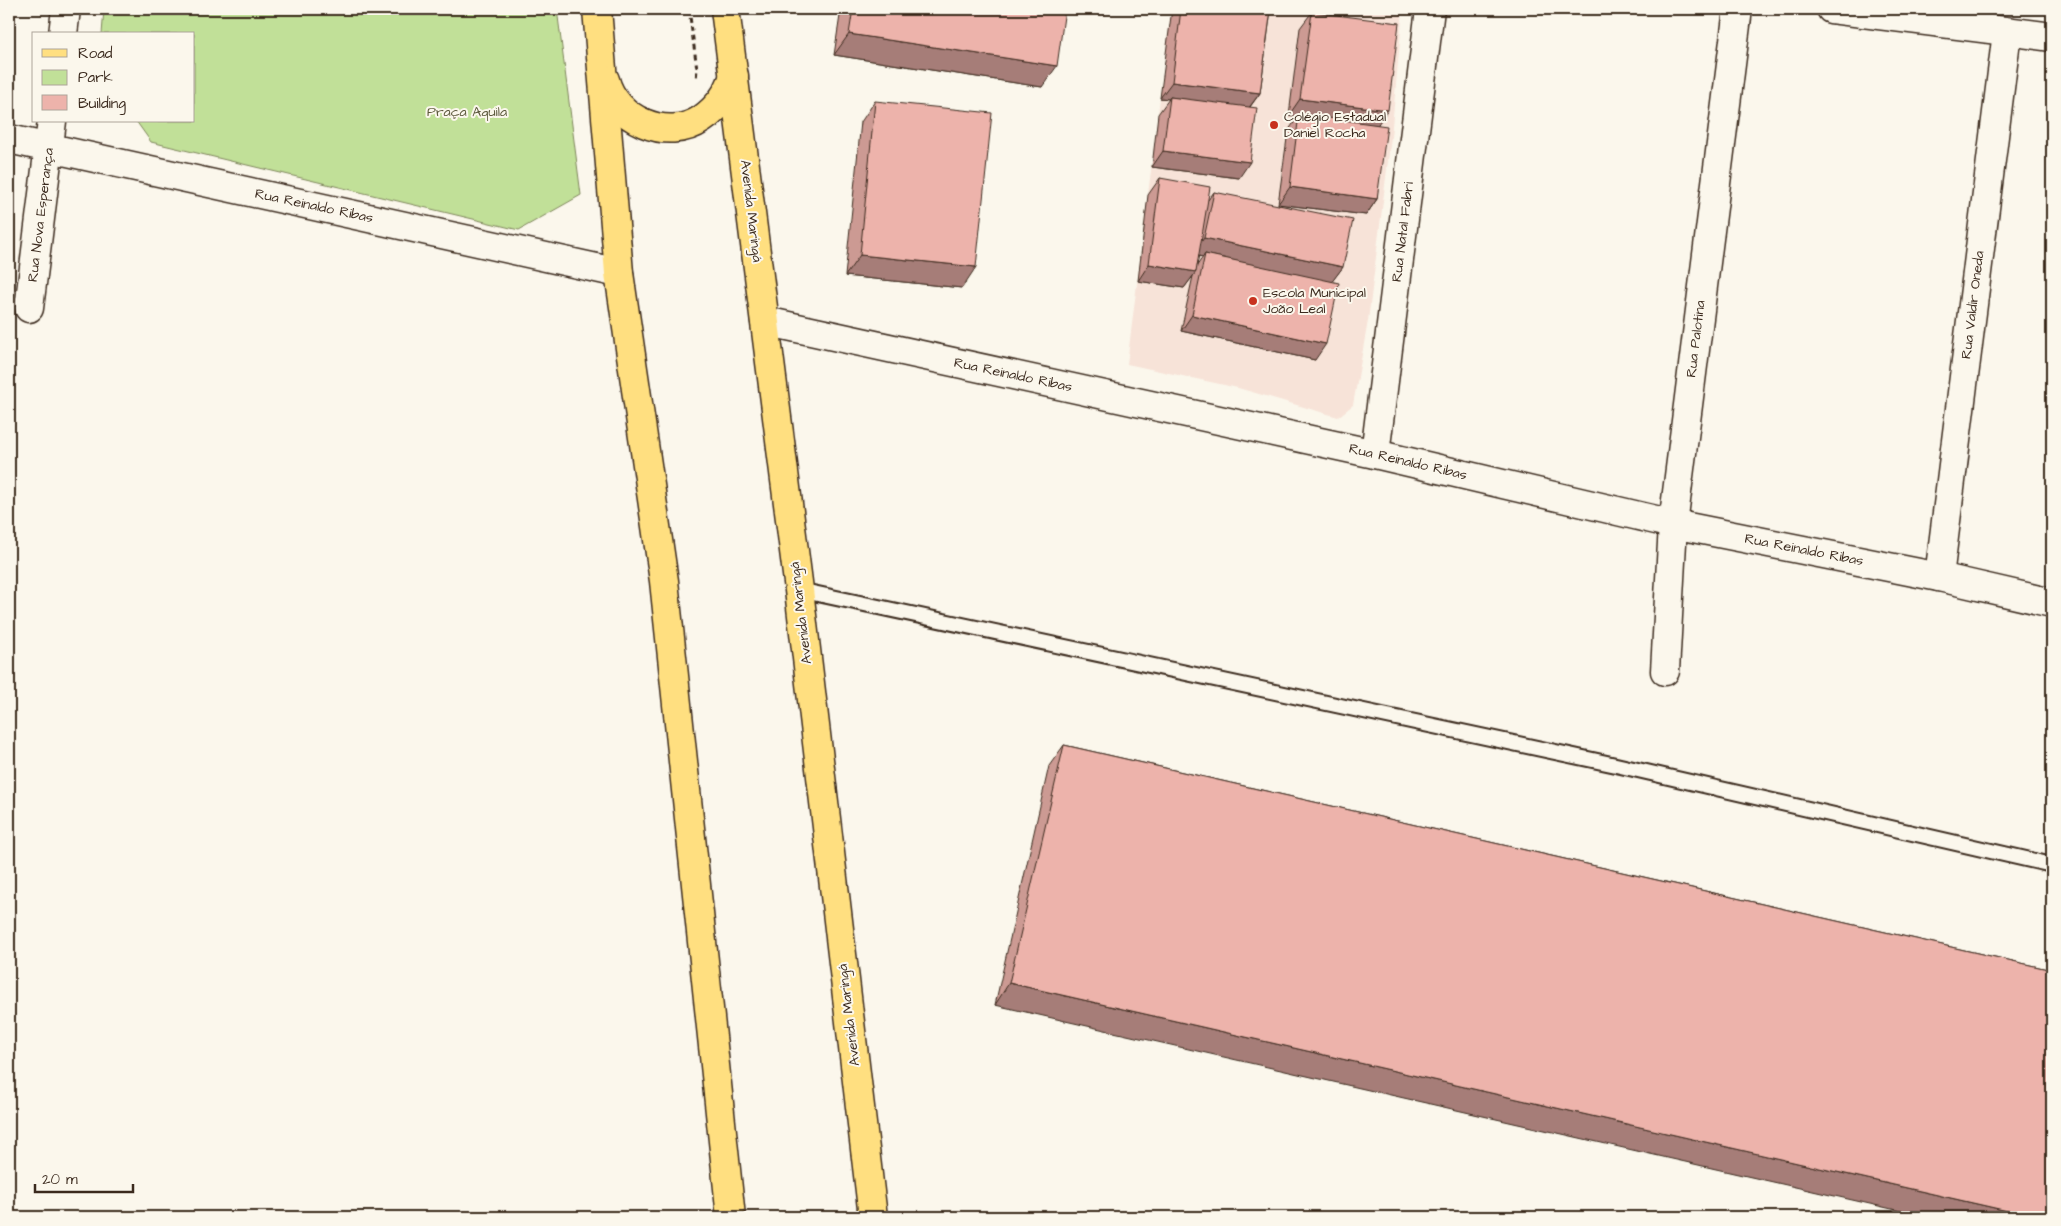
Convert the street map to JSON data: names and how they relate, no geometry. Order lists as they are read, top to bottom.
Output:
{
  "streets": {
    "main road": ["Avenida Maringá"],
    "street": [
      "Rua Reinaldo Ribas",
      "Rua Nova Esperança",
      "Rua Natal Fabri",
      "Rua Valdir Oneda",
      "Rua Palotina"
    ]
  },
  "crossings": [
    ["Rua Reinaldo Ribas", "Avenida Maringá"],
    ["Rua Reinaldo Ribas", "Rua Nova Esperança"],
    ["Rua Reinaldo Ribas", "Rua Natal Fabri"],
    ["Rua Reinaldo Ribas", "Rua Valdir Oneda"],
    ["Rua Reinaldo Ribas", "Rua Palotina"]
  ],
  "parks": ["Praça Aquila"],
  "places": ["Colégio Estadual Daniel Rocha", "Escola Municipal João Leal"],
  "legend": ["Road", "Park", "Building"],
  "scale_bar": "20 m"
}
